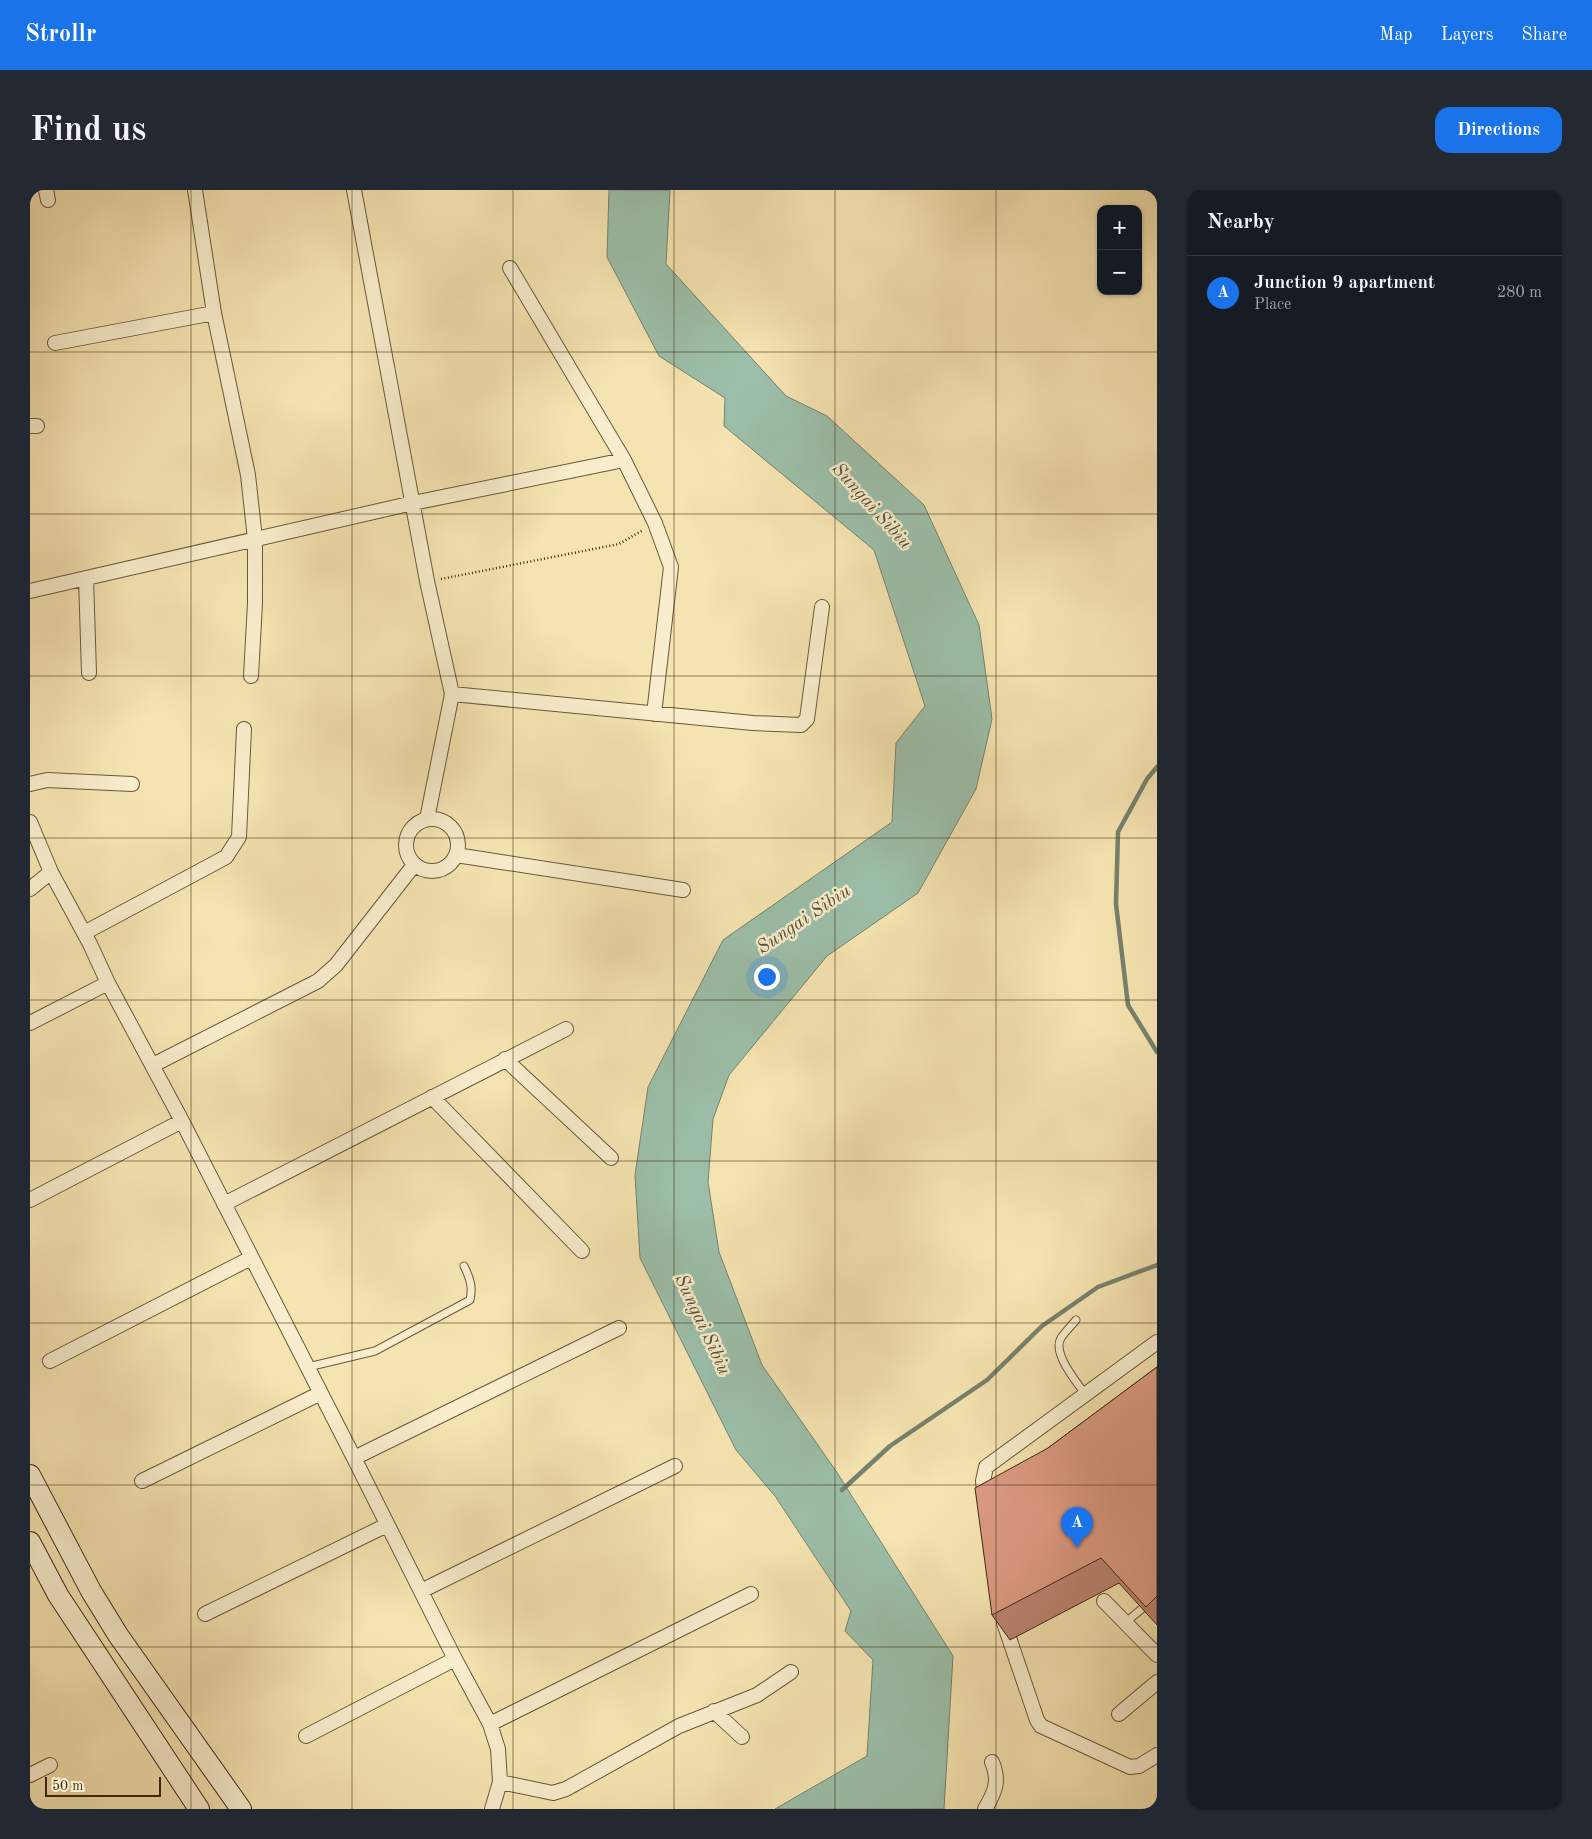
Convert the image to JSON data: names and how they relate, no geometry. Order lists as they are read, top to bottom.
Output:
{
  "water": ["Sungai Sibiu"],
  "scale_bar": "50 m",
  "page": {
    "header": "Strollr",
    "nav": ["Map", "Layers", "Share"],
    "buttons": "Directions",
    "title": "Find us",
    "heading": "Nearby",
    "map_buttons": ["+", "−"],
    "list": [
      {
        "mark": "A",
        "name": "Junction 9 apartment",
        "note": "Place",
        "value": "280 m"
      }
    ],
    "pins": "A",
    "scale": "50 m"
  }
}
